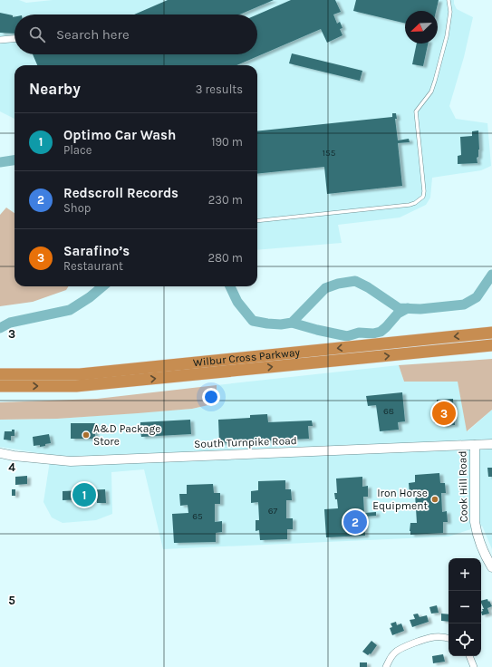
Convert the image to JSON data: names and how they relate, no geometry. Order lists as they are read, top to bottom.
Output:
{
  "streets": {
    "highway": ["Wilbur Cross Parkway"],
    "main road": ["South Turnpike Road", "Cook Hill Road"]
  },
  "crossings": [
    ["South Turnpike Road", "Cook Hill Road"]
  ],
  "places": ["A&D Package Store", "Iron Horse Equipment"],
  "house_numbers": [
    "155",
    "68",
    "67",
    "65"
  ],
  "north": "bottom left",
  "page": {
    "search": "Search here",
    "heading": ["Nearby", "3 results"],
    "list": [
      {
        "mark": "1",
        "name": "Optimo Car Wash",
        "note": "Place",
        "value": "190 m"
      },
      {
        "mark": "2",
        "name": "Redscroll Records",
        "note": "Shop",
        "value": "230 m"
      },
      {
        "mark": "3",
        "name": "Sarafino’s",
        "note": "Restaurant",
        "value": "280 m"
      }
    ],
    "pins": ["3", "1", "2"],
    "map_buttons": ["+", "−"]
  },
  "grid": {
    "rows": ["3", "4", "5"]
  }
}
